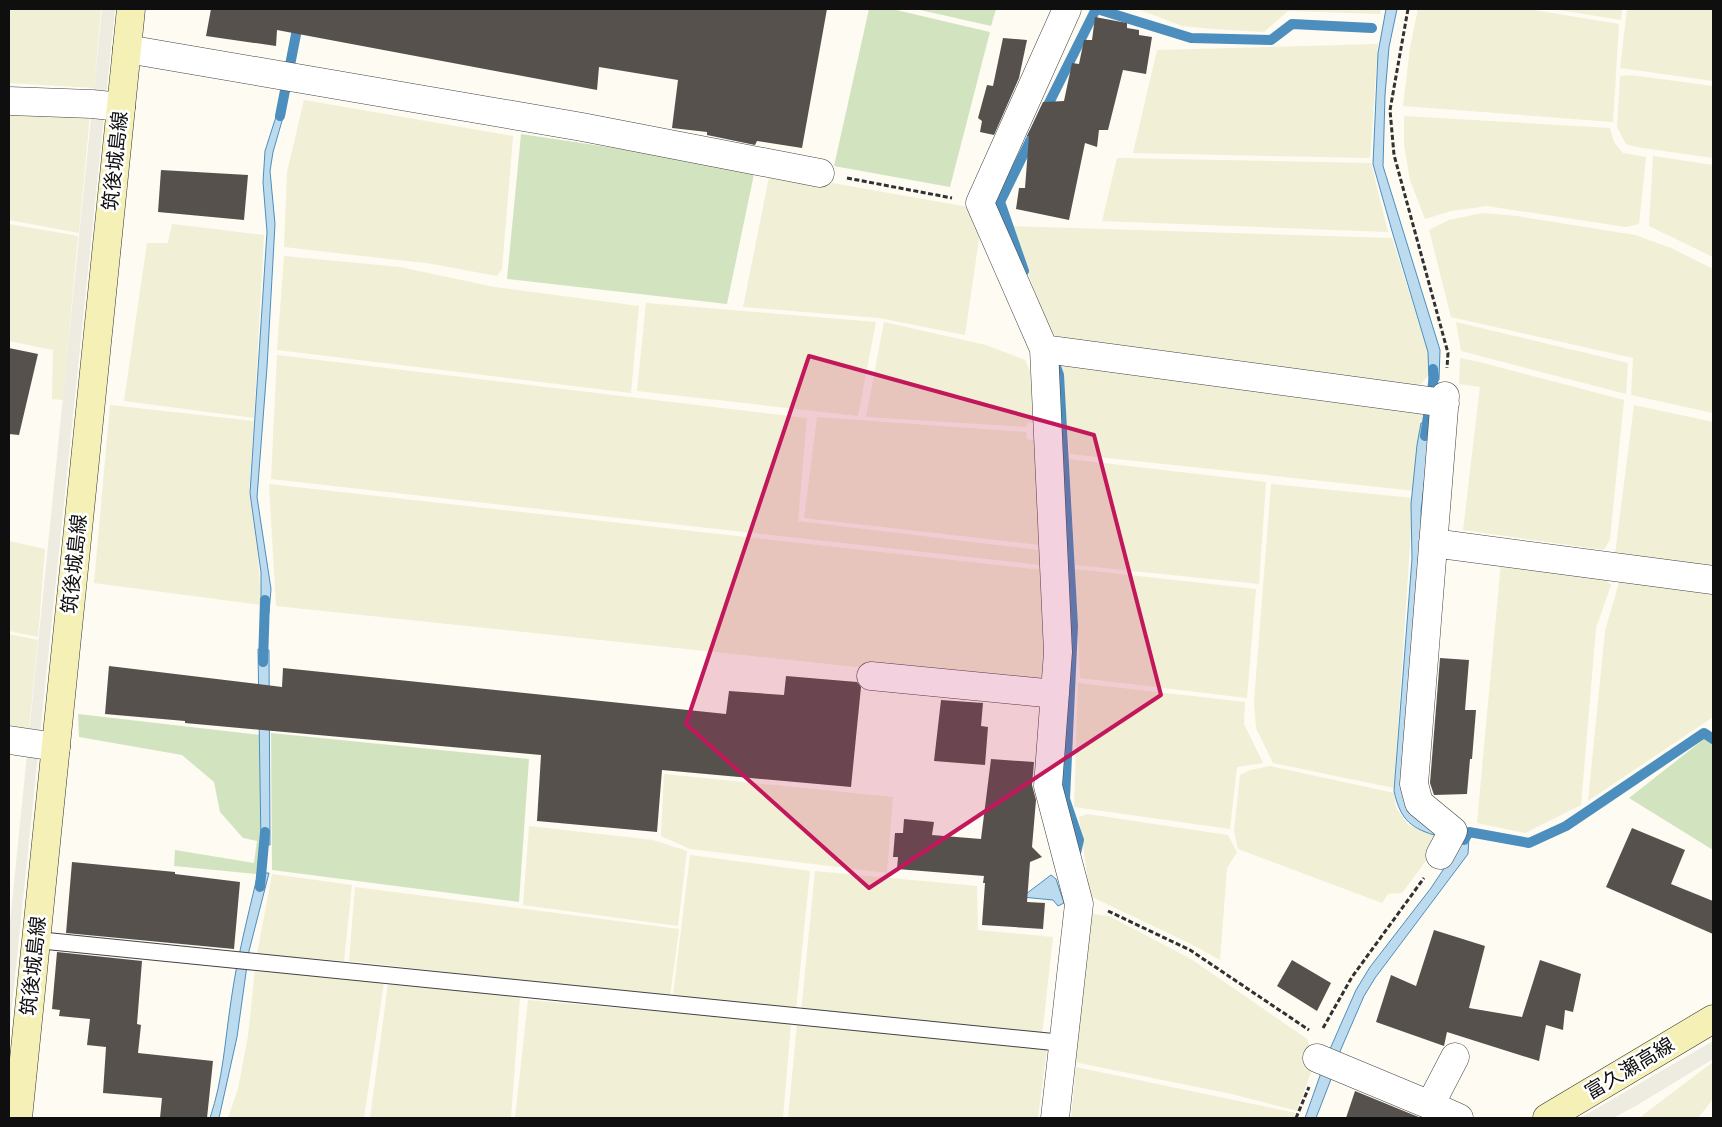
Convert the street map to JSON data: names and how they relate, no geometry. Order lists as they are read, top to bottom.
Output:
{
  "streets": {
    "main road": ["筑後城島線", "富久瀬高線"]
  }
}
